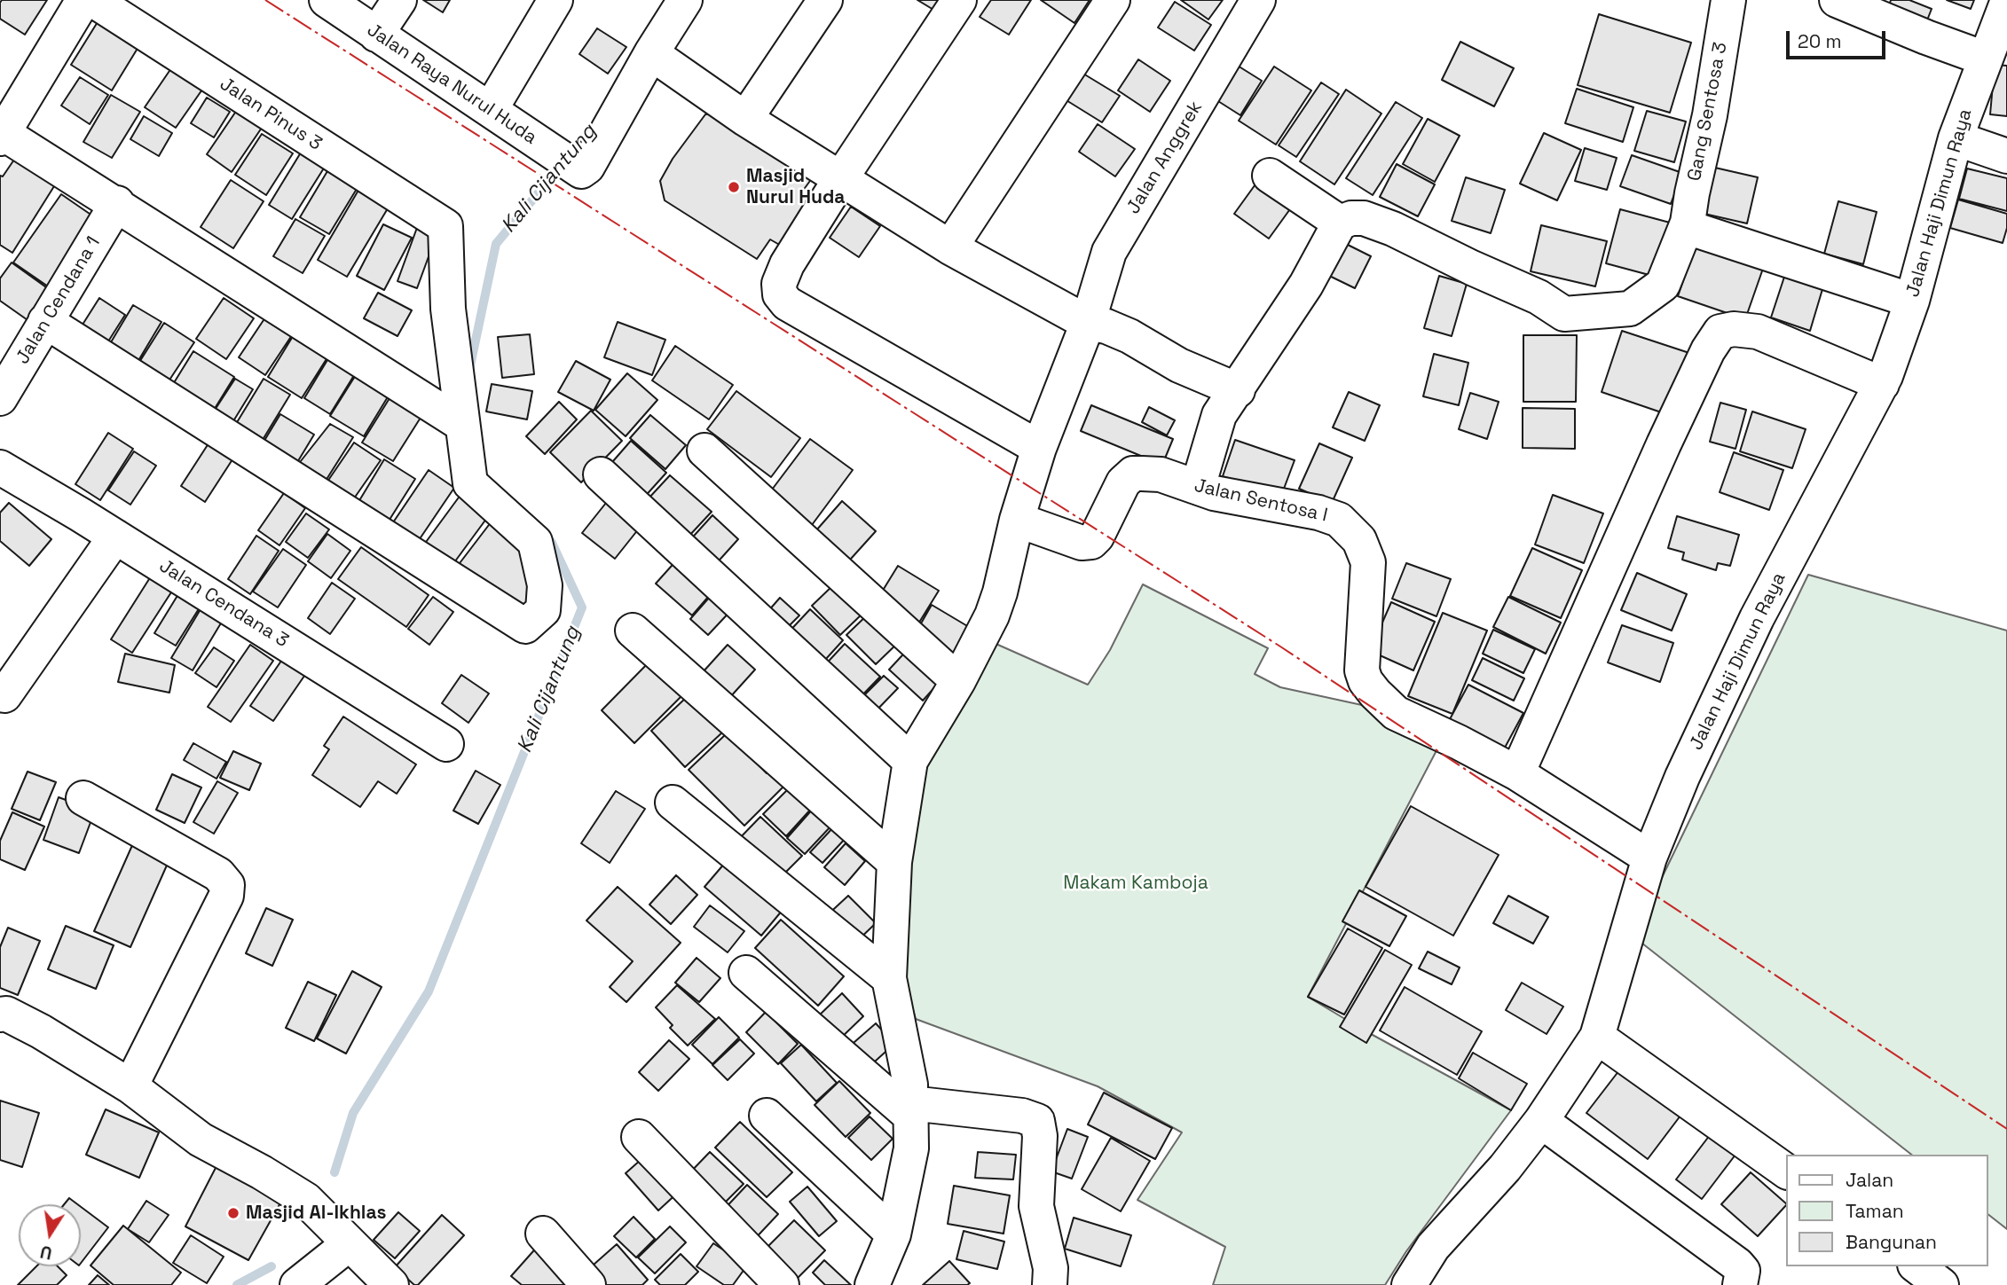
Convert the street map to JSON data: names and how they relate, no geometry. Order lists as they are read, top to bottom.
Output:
{
  "streets": {
    "street": [
      "Jalan Raya Nurul Huda",
      "Gang Sentosa 3",
      "Jalan Pinus 3",
      "Jalan Anggrek",
      "Jalan Haji Dimun Raya",
      "Jalan Cendana 1",
      "Jalan Sentosa I",
      "Jalan Cendana 3"
    ]
  },
  "crossings": [
    ["Jalan Anggrek", "Jalan Sentosa I"],
    ["Jalan Haji Dimun Raya", "Jalan Sentosa I"]
  ],
  "water": ["Kali Cijantung"],
  "parks": ["Makam Kamboja"],
  "places": ["Masjid Nurul Huda", "Masjid Al-Ikhlas"],
  "legend": ["Jalan", "Taman", "Bangunan"],
  "scale_bar": "20 m",
  "north": "bottom"
}
